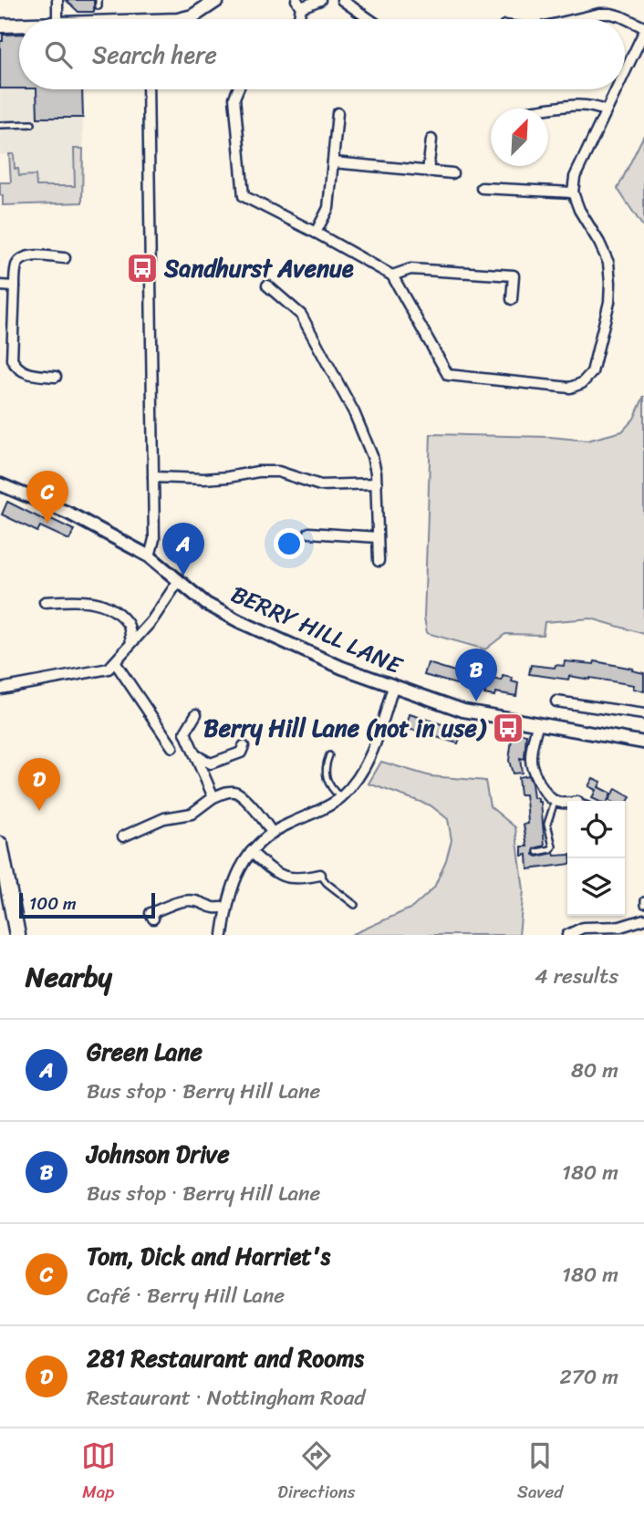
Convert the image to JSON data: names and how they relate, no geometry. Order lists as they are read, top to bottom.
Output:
{
  "streets": {
    "street": ["BERRY HILL LANE"]
  },
  "places": {
    "bus stop": ["Sandhurst Avenue", "Berry Hill Lane (not in use)"]
  },
  "scale_bar": "100 m",
  "north": "top right",
  "page": {
    "search": "Search here",
    "pins": [
      "C",
      "A",
      "B",
      "D"
    ],
    "scale": "100 m",
    "heading": ["Nearby", "4 results"],
    "list": [
      {
        "mark": "A",
        "name": "Green Lane",
        "note": "Bus stop · Berry Hill Lane",
        "value": "80 m"
      },
      {
        "mark": "B",
        "name": "Johnson Drive",
        "note": "Bus stop · Berry Hill Lane",
        "value": "180 m"
      },
      {
        "mark": "C",
        "name": "Tom, Dick and Harriet's",
        "note": "Café · Berry Hill Lane",
        "value": "180 m"
      },
      {
        "mark": "D",
        "name": "281 Restaurant and Rooms",
        "note": "Restaurant · Nottingham Road",
        "value": "270 m"
      }
    ],
    "nav": ["Map", "Directions", "Saved"]
  }
}
